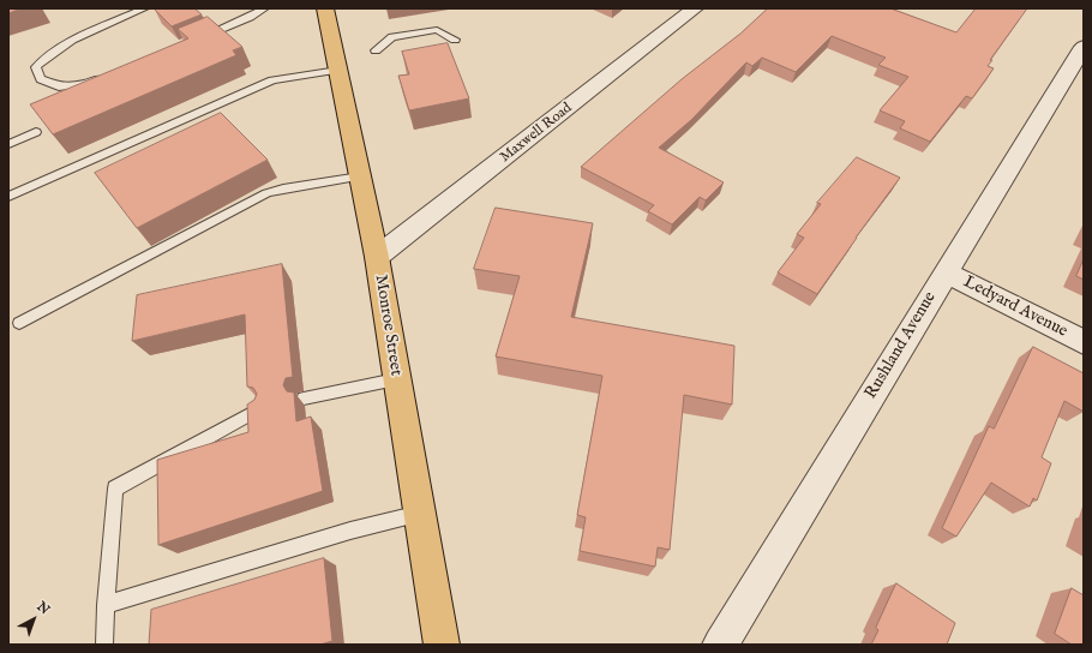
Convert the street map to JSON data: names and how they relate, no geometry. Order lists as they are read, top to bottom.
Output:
{
  "streets": {
    "main road": ["Monroe Street"],
    "street": ["Maxwell Road", "Ledyard Avenue", "Rushland Avenue"]
  },
  "crossings": [
    ["Maxwell Road", "Monroe Street"],
    ["Ledyard Avenue", "Rushland Avenue"]
  ],
  "north": "top right"
}
